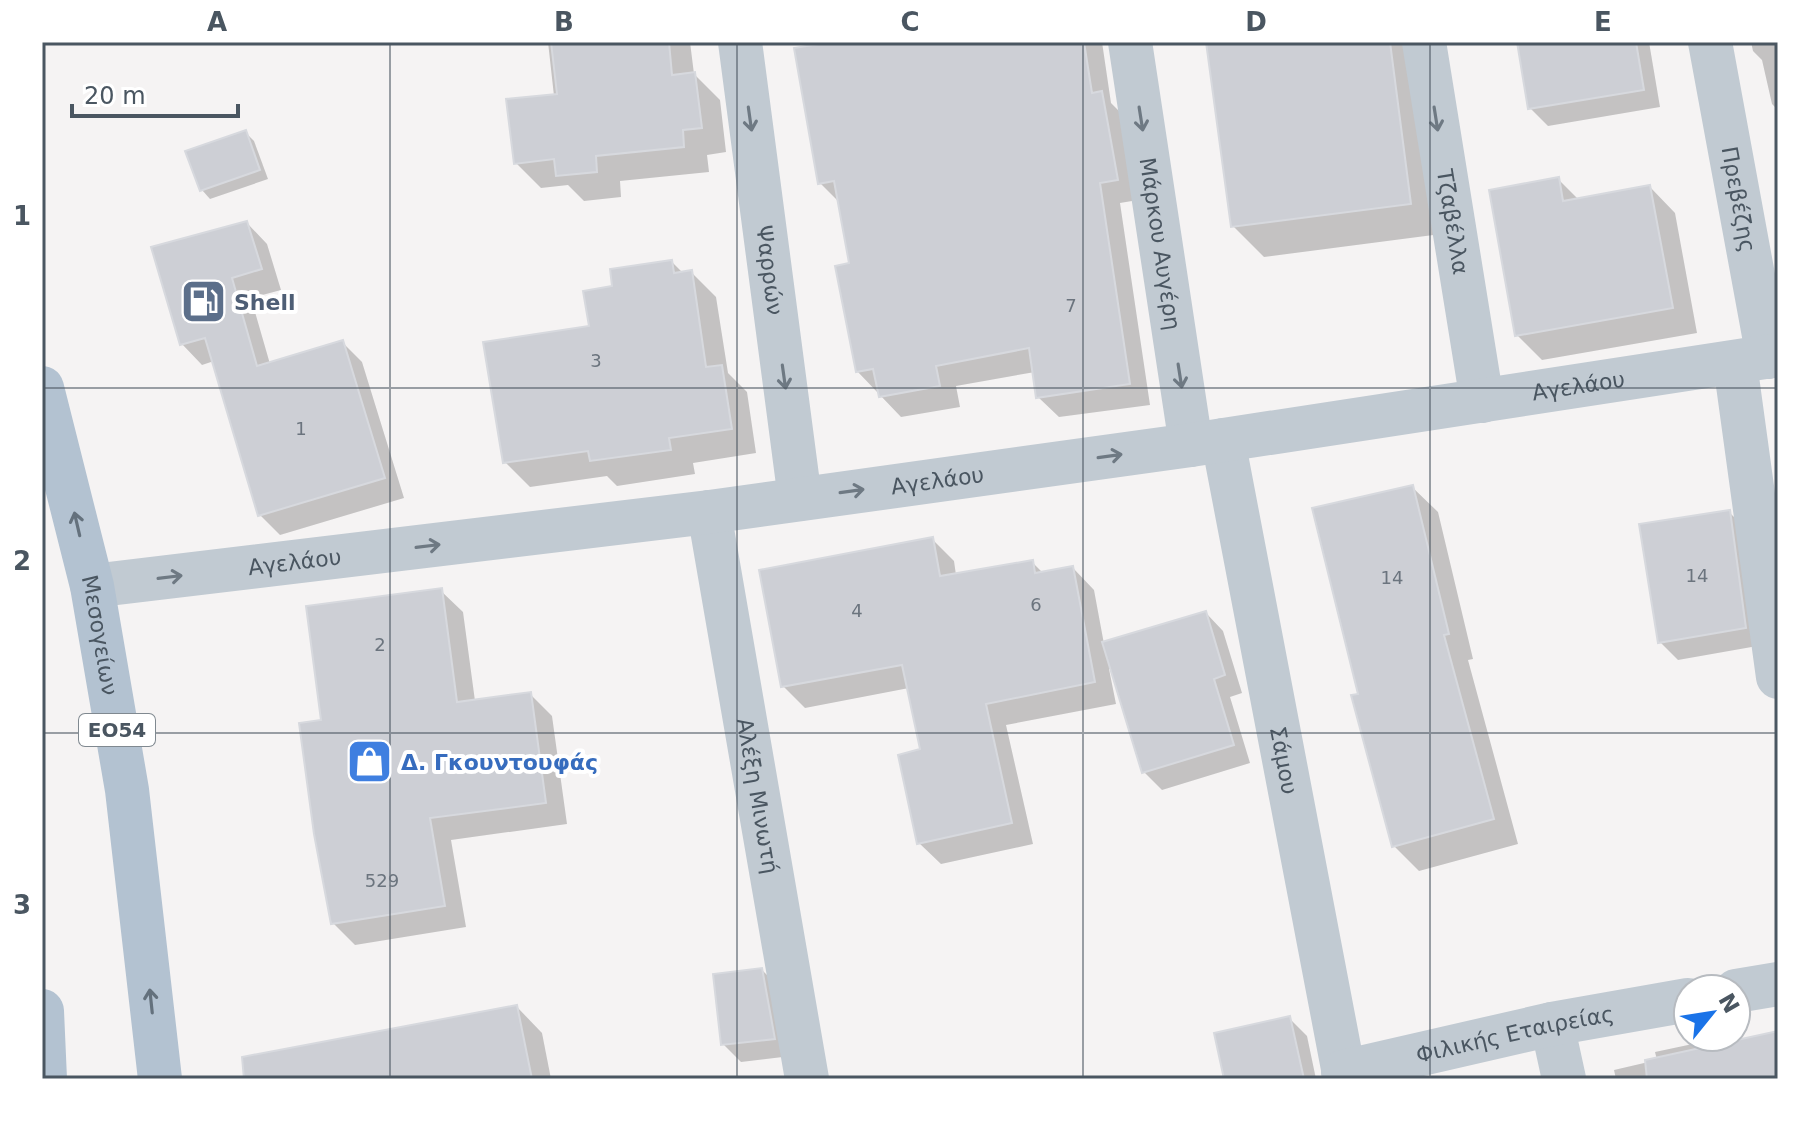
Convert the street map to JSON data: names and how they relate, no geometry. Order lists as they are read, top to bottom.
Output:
{
  "streets": {
    "main road": ["Μεσογείων", "ΕΟ54"],
    "street": [
      "Πρεβέζης",
      "Τζαβέλλα",
      "Μάρκου Αυγέρη",
      "Ψαρρών",
      "Αγελάου",
      "Σάμου",
      "Αλέξη Μινωτή",
      "Φιλικής Εταιρείας"
    ]
  },
  "crossings": [
    ["Πρεβέζης", "Αγελάου"],
    ["Τζαβέλλα", "Αγελάου"],
    ["Μάρκου Αυγέρη", "Αγελάου"],
    ["Μάρκου Αυγέρη", "Σάμου"],
    ["Ψαρρών", "Αγελάου"],
    ["Αγελάου", "Μεσογείων"],
    ["Αγελάου", "Σάμου"],
    ["Αγελάου", "Αλέξη Μινωτή"],
    ["Σάμου", "Φιλικής Εταιρείας"]
  ],
  "one_way": [
    "Τζαβέλλα",
    "Μάρκου Αυγέρη",
    "Ψαρρών",
    "Αγελάου",
    "Μεσογείων"
  ],
  "places": {
    "fuel station": ["Shell"],
    "shop": ["Δ. Γκουντουφάς"]
  },
  "house_numbers": [
    "7",
    "3",
    "1",
    "14",
    "14",
    "6",
    "4",
    "2",
    "529"
  ],
  "scale_bar": "20 m",
  "north": "top right",
  "grid": {
    "columns": [
      "A",
      "B",
      "C",
      "D",
      "E"
    ],
    "rows": ["1", "2", "3"]
  }
}
